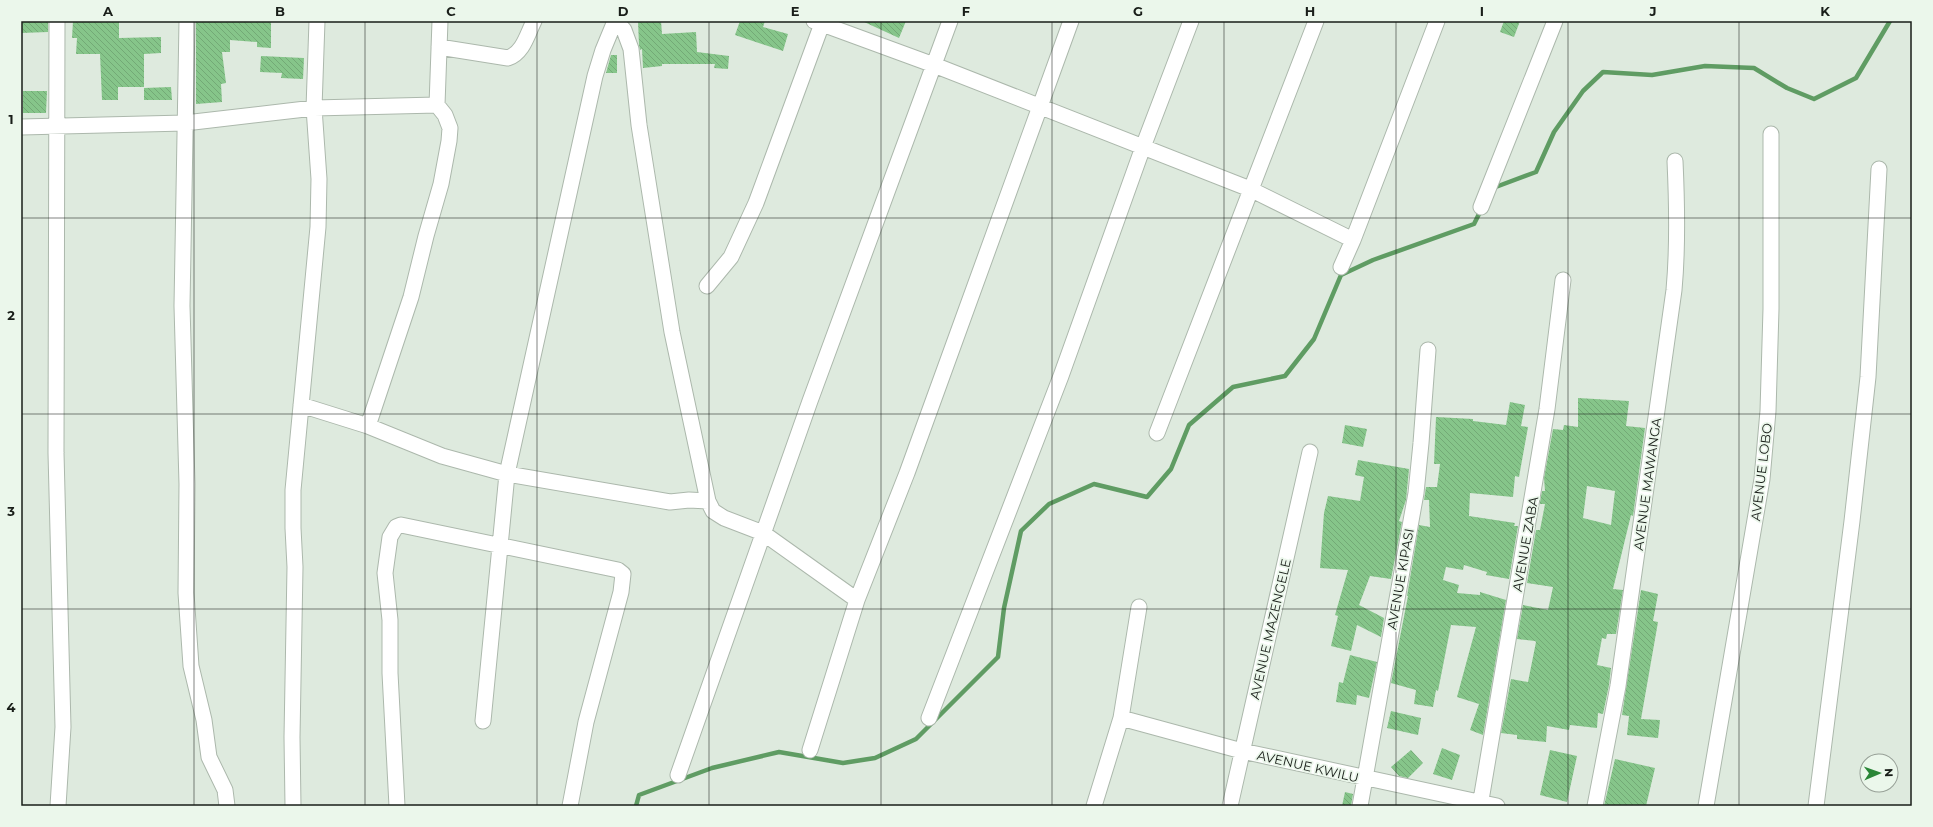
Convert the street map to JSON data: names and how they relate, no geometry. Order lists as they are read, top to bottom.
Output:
{
  "streets": {
    "street": [
      "AVENUE LOBO",
      "AVENUE MAWANGA",
      "AVENUE ZABA",
      "AVENUE KIPASI",
      "AVENUE MAZENGELE",
      "AVENUE KWILU"
    ]
  },
  "crossings": [
    ["AVENUE ZABA", "AVENUE KWILU"],
    ["AVENUE KIPASI", "AVENUE KWILU"],
    ["AVENUE MAZENGELE", "AVENUE KWILU"]
  ],
  "north": "right",
  "grid": {
    "columns": [
      "A",
      "B",
      "C",
      "D",
      "E",
      "F",
      "G",
      "H",
      "I",
      "J",
      "K"
    ],
    "rows": [
      "1",
      "2",
      "3",
      "4"
    ]
  }
}
